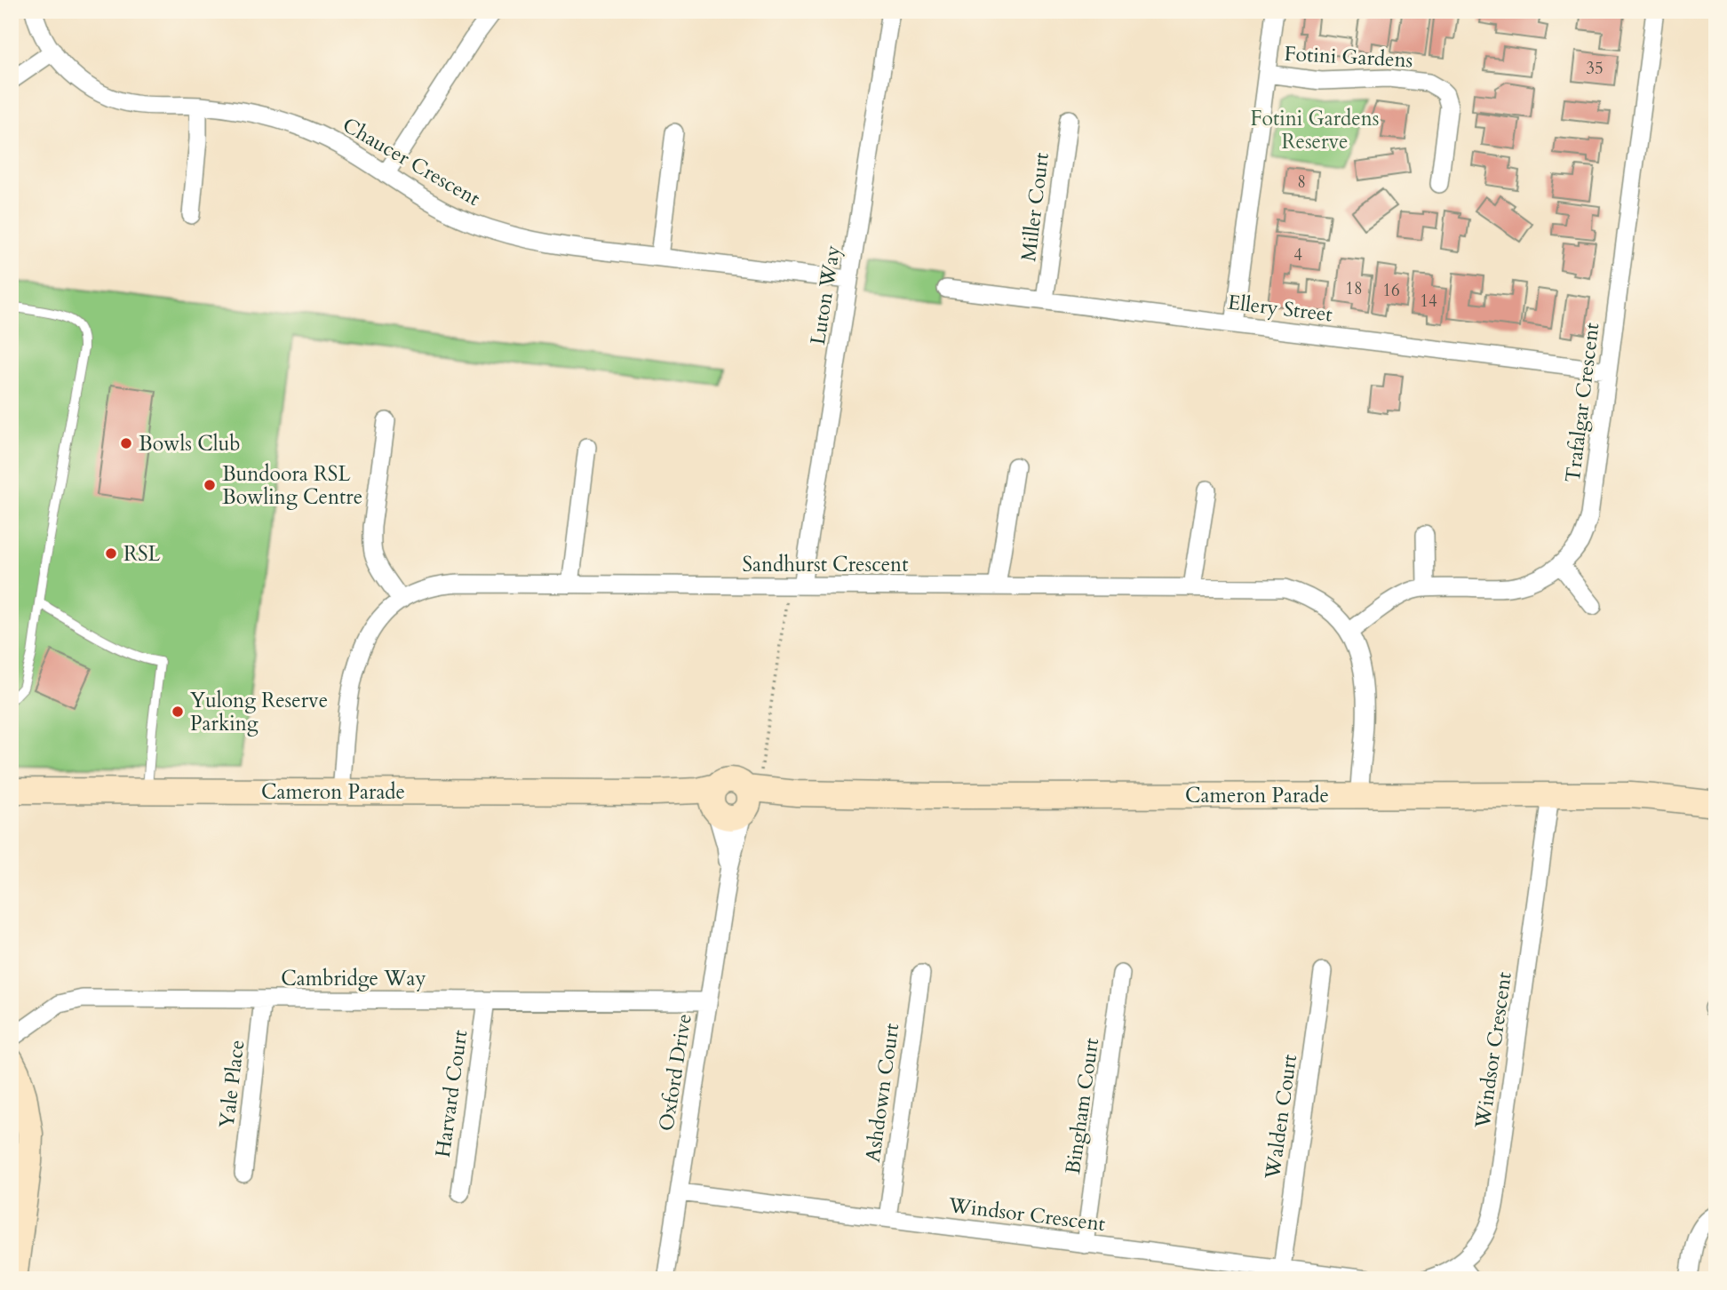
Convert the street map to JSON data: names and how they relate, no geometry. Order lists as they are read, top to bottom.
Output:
{
  "streets": {
    "street": [
      "Fotini Gardens",
      "Chaucer Crescent",
      "Miller Court",
      "Luton Way",
      "Ellery Street",
      "Trafalgar Crescent",
      "Sandhurst Crescent",
      "Cameron Parade",
      "Cambridge Way",
      "Windsor Crescent",
      "Oxford Drive",
      "Yale Place",
      "Ashdown Court",
      "Harvard Court",
      "Bingham Court",
      "Walden Court"
    ]
  },
  "crossings": [
    ["Chaucer Crescent", "Luton Way"],
    ["Miller Court", "Ellery Street"],
    ["Luton Way", "Sandhurst Crescent"],
    ["Ellery Street", "Trafalgar Crescent"],
    ["Trafalgar Crescent", "Sandhurst Crescent"],
    ["Sandhurst Crescent", "Cameron Parade"],
    ["Cameron Parade", "Windsor Crescent"],
    ["Cameron Parade", "Oxford Drive"],
    ["Cambridge Way", "Oxford Drive"],
    ["Cambridge Way", "Yale Place"],
    ["Cambridge Way", "Harvard Court"],
    ["Windsor Crescent", "Oxford Drive"],
    ["Windsor Crescent", "Ashdown Court"],
    ["Windsor Crescent", "Bingham Court"],
    ["Windsor Crescent", "Walden Court"]
  ],
  "parks": ["Fotini Gardens Reserve"],
  "places": [
    "Bowls Club",
    "Bundoora RSL Bowling Centre",
    "RSL",
    "Yulong Reserve Parking"
  ],
  "house_numbers": [
    "35",
    "8",
    "4",
    "18",
    "16",
    "14"
  ]
}
